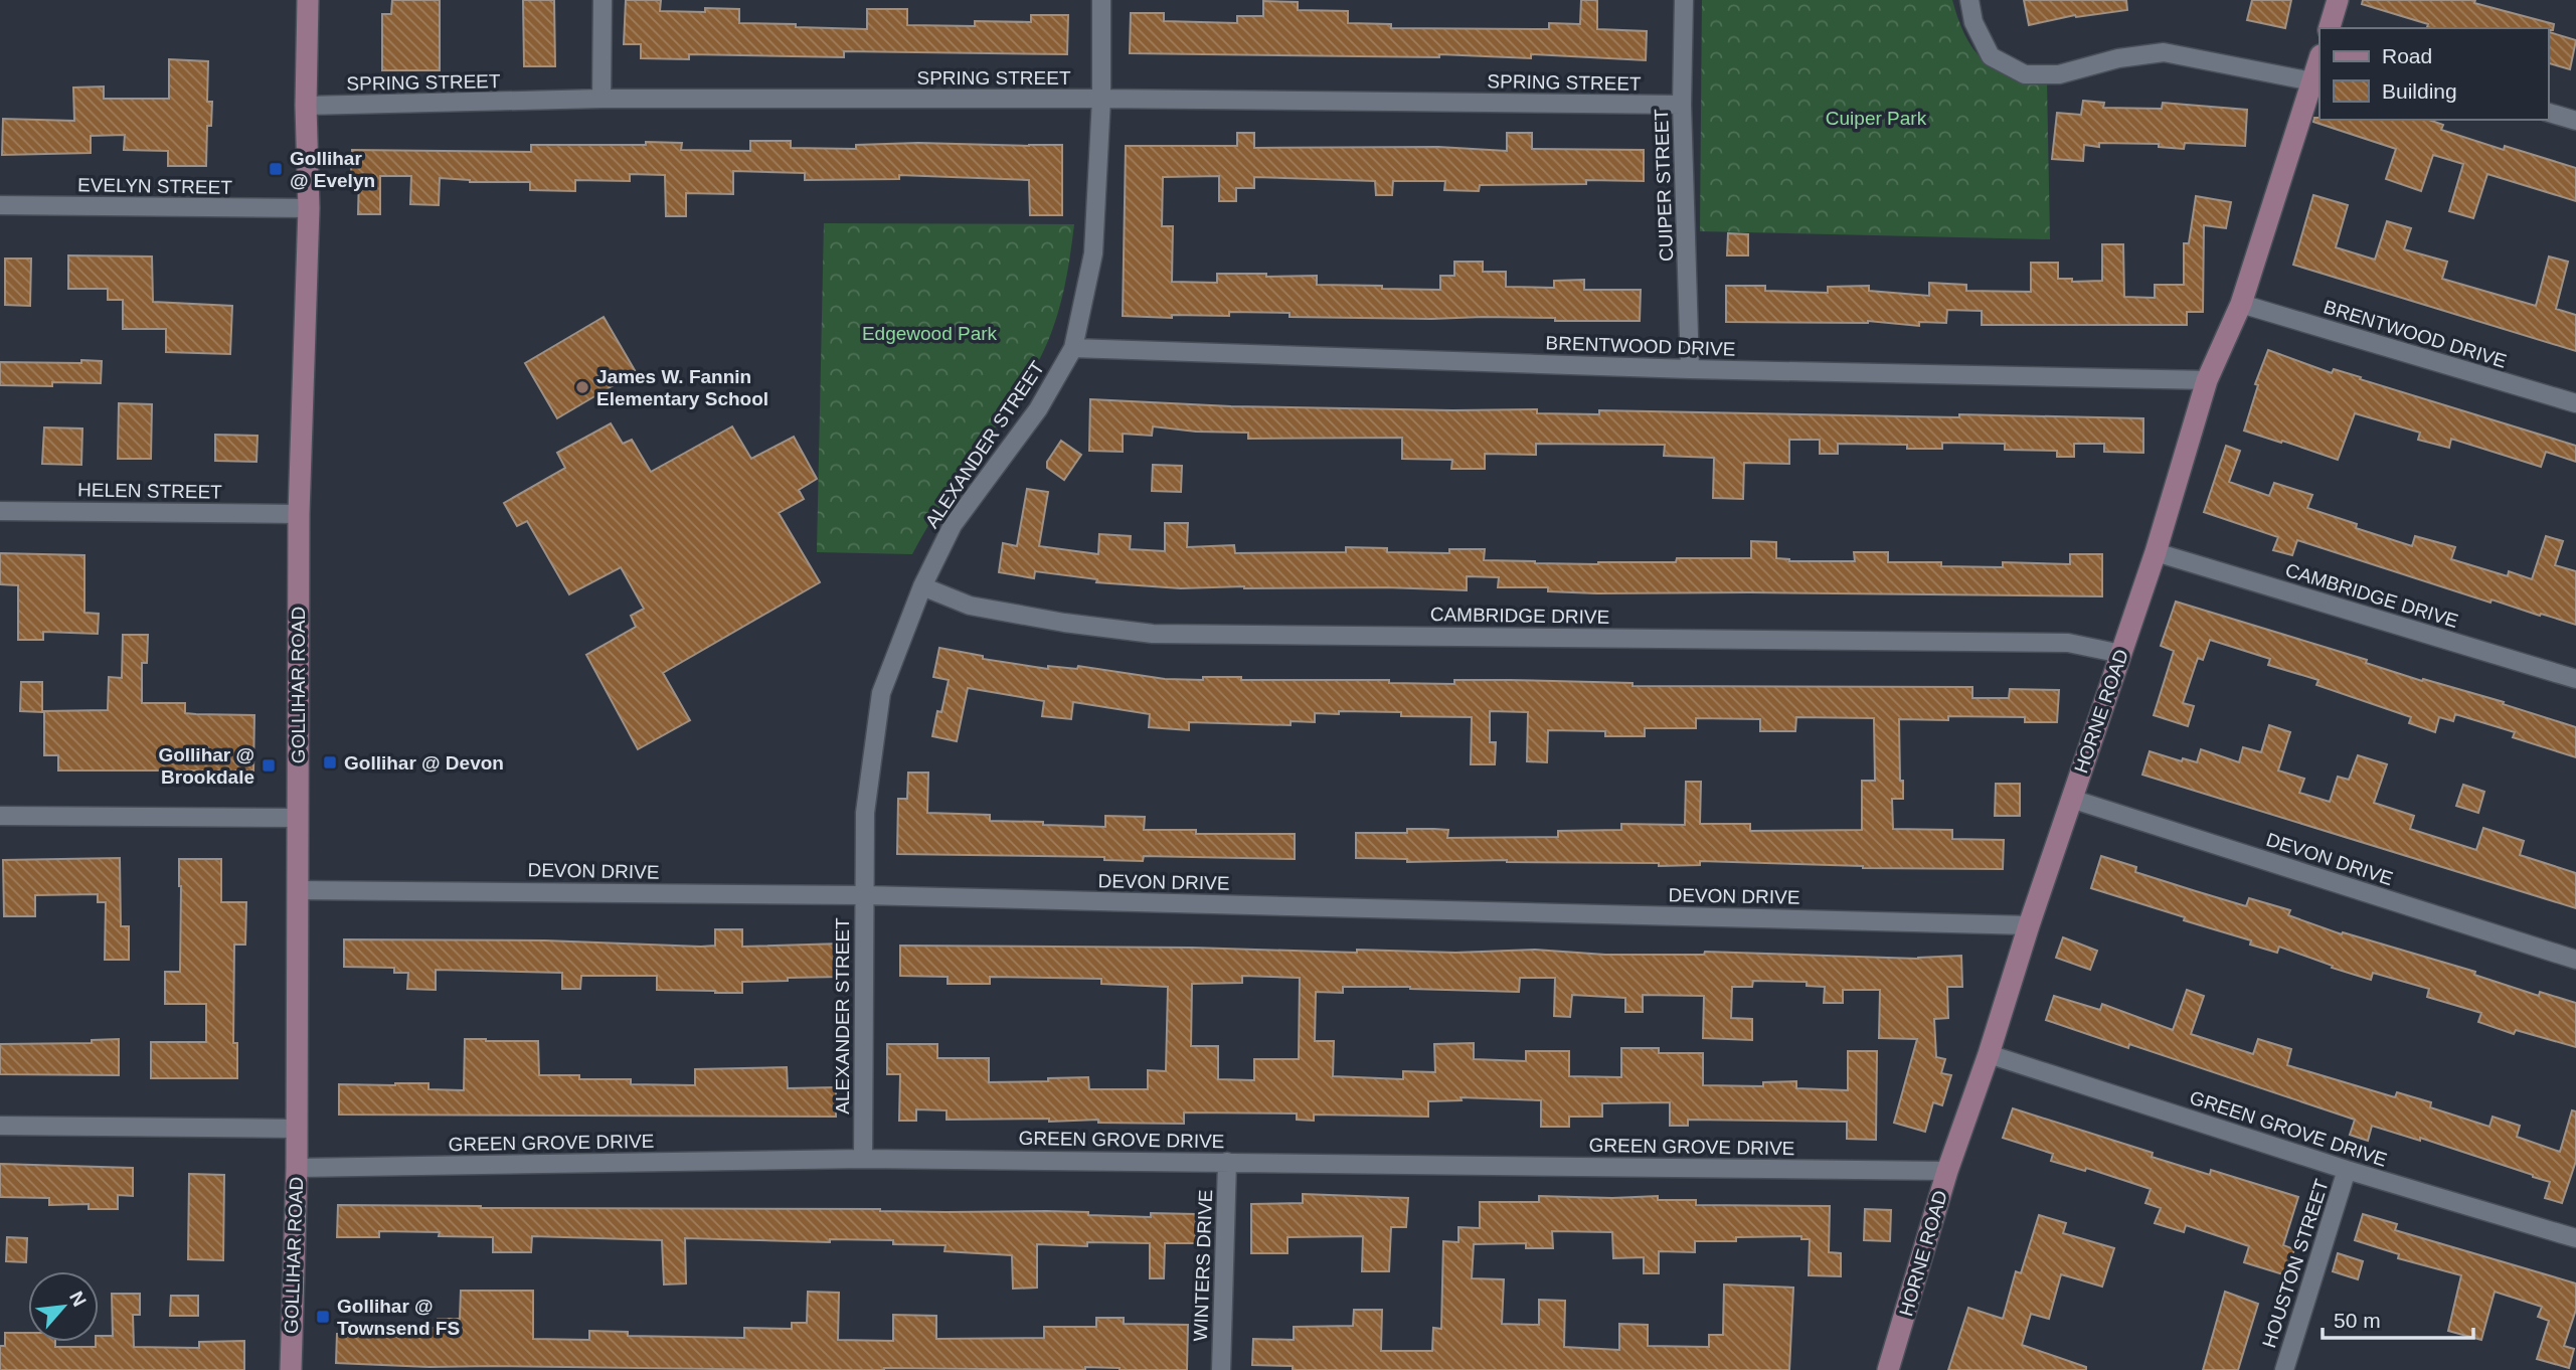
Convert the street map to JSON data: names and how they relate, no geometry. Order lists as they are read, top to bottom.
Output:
{
  "streets": {
    "main road": ["GOLLIHAR ROAD", "HORNE ROAD"],
    "street": [
      "SPRING STREET",
      "CUIPER STREET",
      "EVELYN STREET",
      "BRENTWOOD DRIVE",
      "ALEXANDER STREET",
      "HELEN STREET",
      "CAMBRIDGE DRIVE",
      "DEVON DRIVE",
      "GREEN GROVE DRIVE",
      "HOUSTON STREET",
      "WINTERS DRIVE"
    ]
  },
  "crossings": [
    ["SPRING STREET", "CUIPER STREET"],
    ["SPRING STREET", "ALEXANDER STREET"],
    ["SPRING STREET", "GOLLIHAR ROAD"],
    ["CUIPER STREET", "BRENTWOOD DRIVE"],
    ["EVELYN STREET", "GOLLIHAR ROAD"],
    ["BRENTWOOD DRIVE", "ALEXANDER STREET"],
    ["BRENTWOOD DRIVE", "HORNE ROAD"],
    ["ALEXANDER STREET", "CAMBRIDGE DRIVE"],
    ["ALEXANDER STREET", "DEVON DRIVE"],
    ["ALEXANDER STREET", "GREEN GROVE DRIVE"],
    ["HELEN STREET", "GOLLIHAR ROAD"],
    ["CAMBRIDGE DRIVE", "HORNE ROAD"],
    ["GOLLIHAR ROAD", "DEVON DRIVE"],
    ["GOLLIHAR ROAD", "GREEN GROVE DRIVE"],
    ["HORNE ROAD", "DEVON DRIVE"],
    ["HORNE ROAD", "GREEN GROVE DRIVE"],
    ["GREEN GROVE DRIVE", "HOUSTON STREET"],
    ["GREEN GROVE DRIVE", "WINTERS DRIVE"]
  ],
  "parks": ["Cuiper Park", "Edgewood Park"],
  "places": {
    "transit": [
      "Gollihar @ Evelyn",
      "Gollihar @ Devon",
      "Gollihar @ Brookdale",
      "Gollihar @ Townsend FS"
    ],
    "other": ["James W. Fannin Elementary School"]
  },
  "legend": ["Road", "Building"],
  "scale_bar": "50 m",
  "north": "top right"
}
